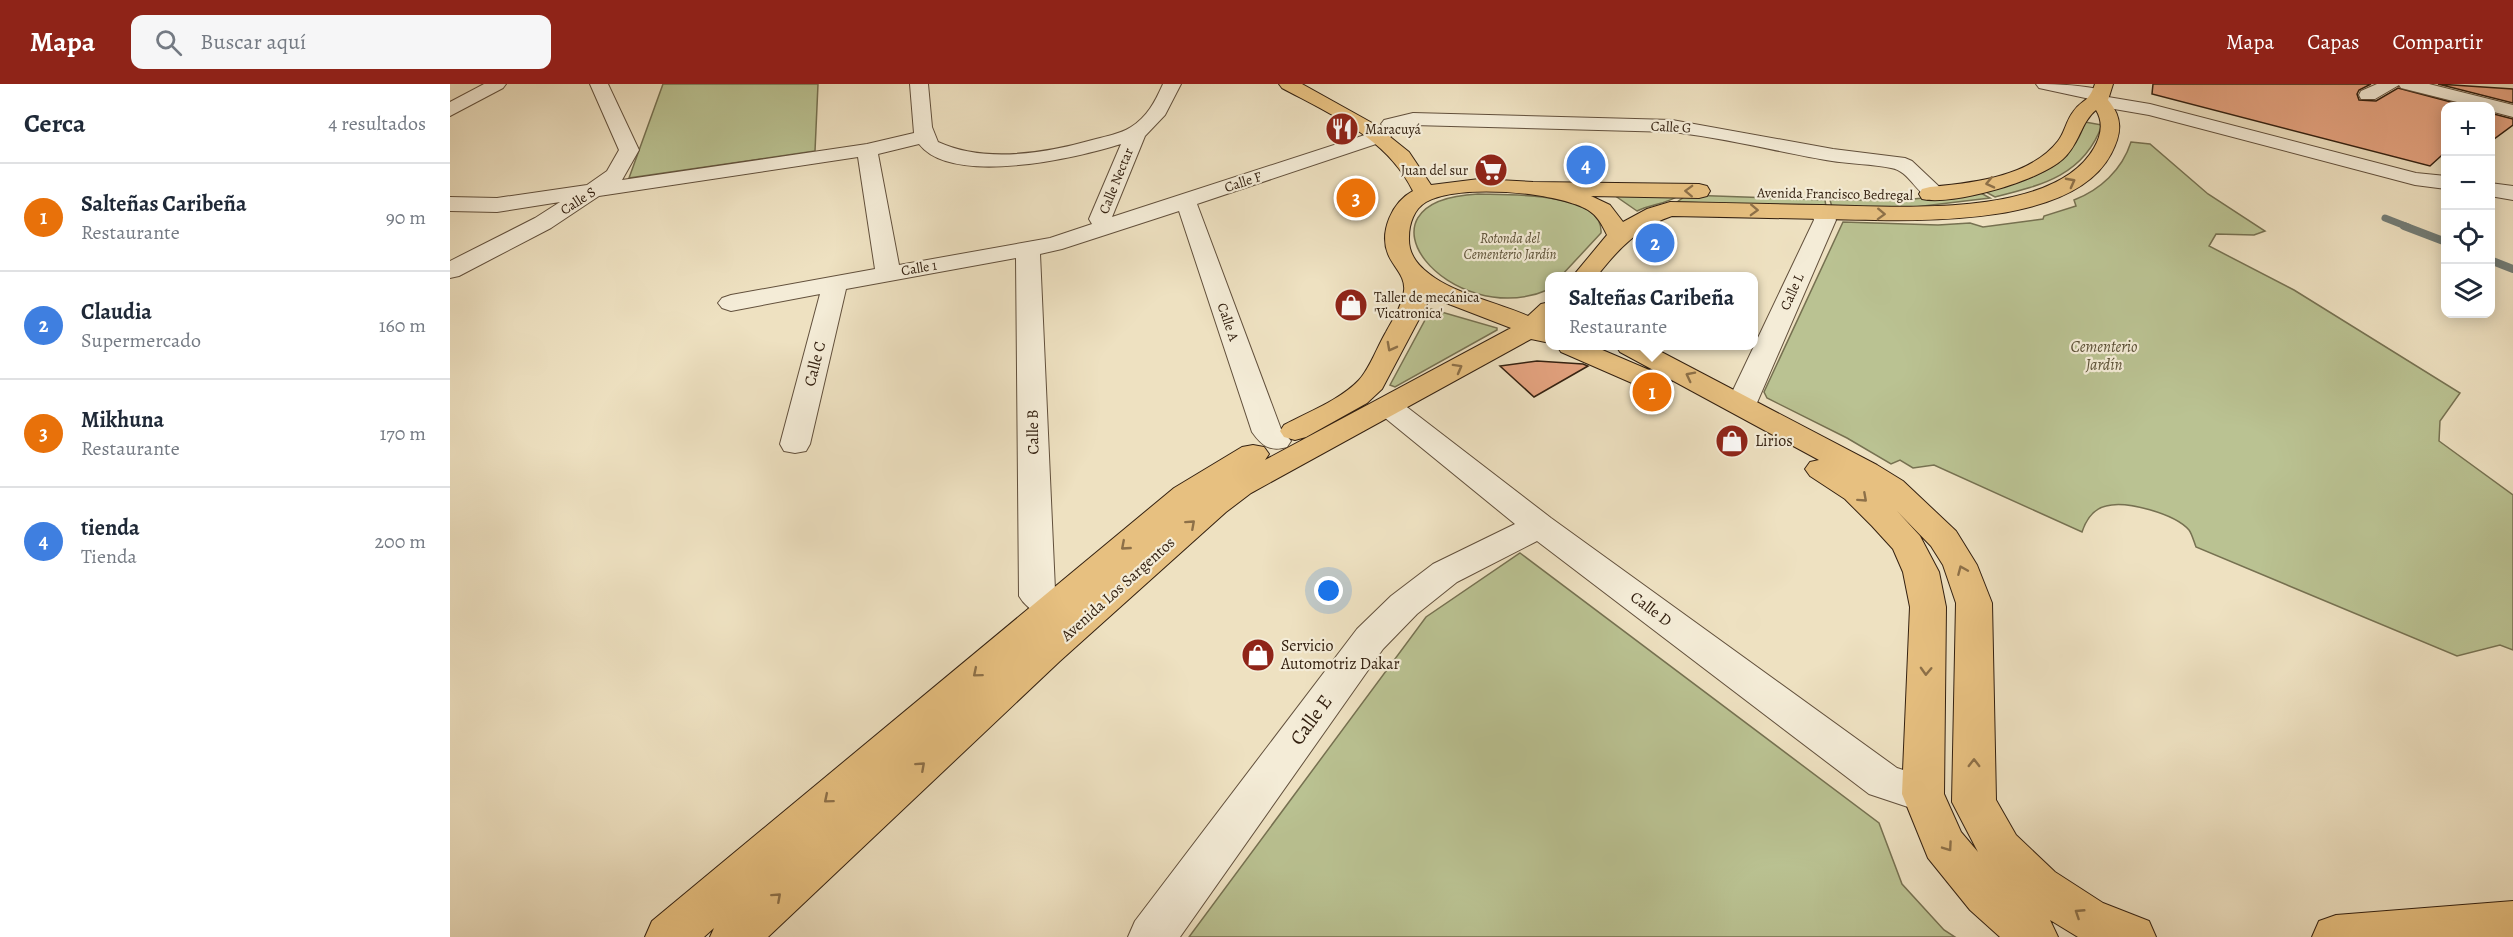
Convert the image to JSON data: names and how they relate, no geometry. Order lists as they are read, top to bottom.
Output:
{
  "streets": {
    "main road": ["Avenida Francisco Bedregal", "Avenida Los Sargentos"],
    "street": [
      "Calle G",
      "Calle Nectar",
      "Calle F",
      "Calle S",
      "Calle 1",
      "Calle L",
      "Calle A",
      "Calle C",
      "Calle B",
      "Calle D",
      "Calle E"
    ]
  },
  "crossings": [
    ["Calle G", "Calle F"],
    ["Calle G", "Avenida Francisco Bedregal"],
    ["Calle Nectar", "Calle F"],
    ["Calle Nectar", "Calle 1"],
    ["Calle F", "Calle 1"],
    ["Calle F", "Calle A"],
    ["Avenida Francisco Bedregal", "Calle L"],
    ["Calle 1", "Calle C"],
    ["Calle 1", "Calle B"],
    ["Calle A", "Avenida Los Sargentos"],
    ["Calle B", "Avenida Los Sargentos"],
    ["Avenida Los Sargentos", "Calle D"],
    ["Calle D", "Calle E"]
  ],
  "parks": ["Rotonda del Cementerio Jardín", "Cementerio Jardín"],
  "places": {
    "restaurant": ["Maracuyá"],
    "supermarket": ["Juan del sur"],
    "shop": ["Taller de mecánica 'Vicatronica'", "Lirios", "Servicio Automotriz Dakar"]
  },
  "page": {
    "header": "Mapa",
    "search": "Buscar aquí",
    "nav": ["Mapa", "Capas", "Compartir"],
    "heading": ["Cerca", "4 resultados"],
    "map_buttons": ["+", "−"],
    "pins": [
      "4",
      "3",
      "2",
      "1"
    ],
    "list": [
      {
        "mark": "1",
        "name": "Salteñas Caribeña",
        "note": "Restaurante",
        "value": "90 m"
      },
      {
        "mark": "2",
        "name": "Claudia",
        "note": "Supermercado",
        "value": "160 m"
      },
      {
        "mark": "3",
        "name": "Mikhuna",
        "note": "Restaurante",
        "value": "170 m"
      },
      {
        "mark": "4",
        "name": "tienda",
        "note": "Tienda",
        "value": "200 m"
      }
    ],
    "popup": ["Salteñas Caribeña", "Restaurante"]
  }
}
